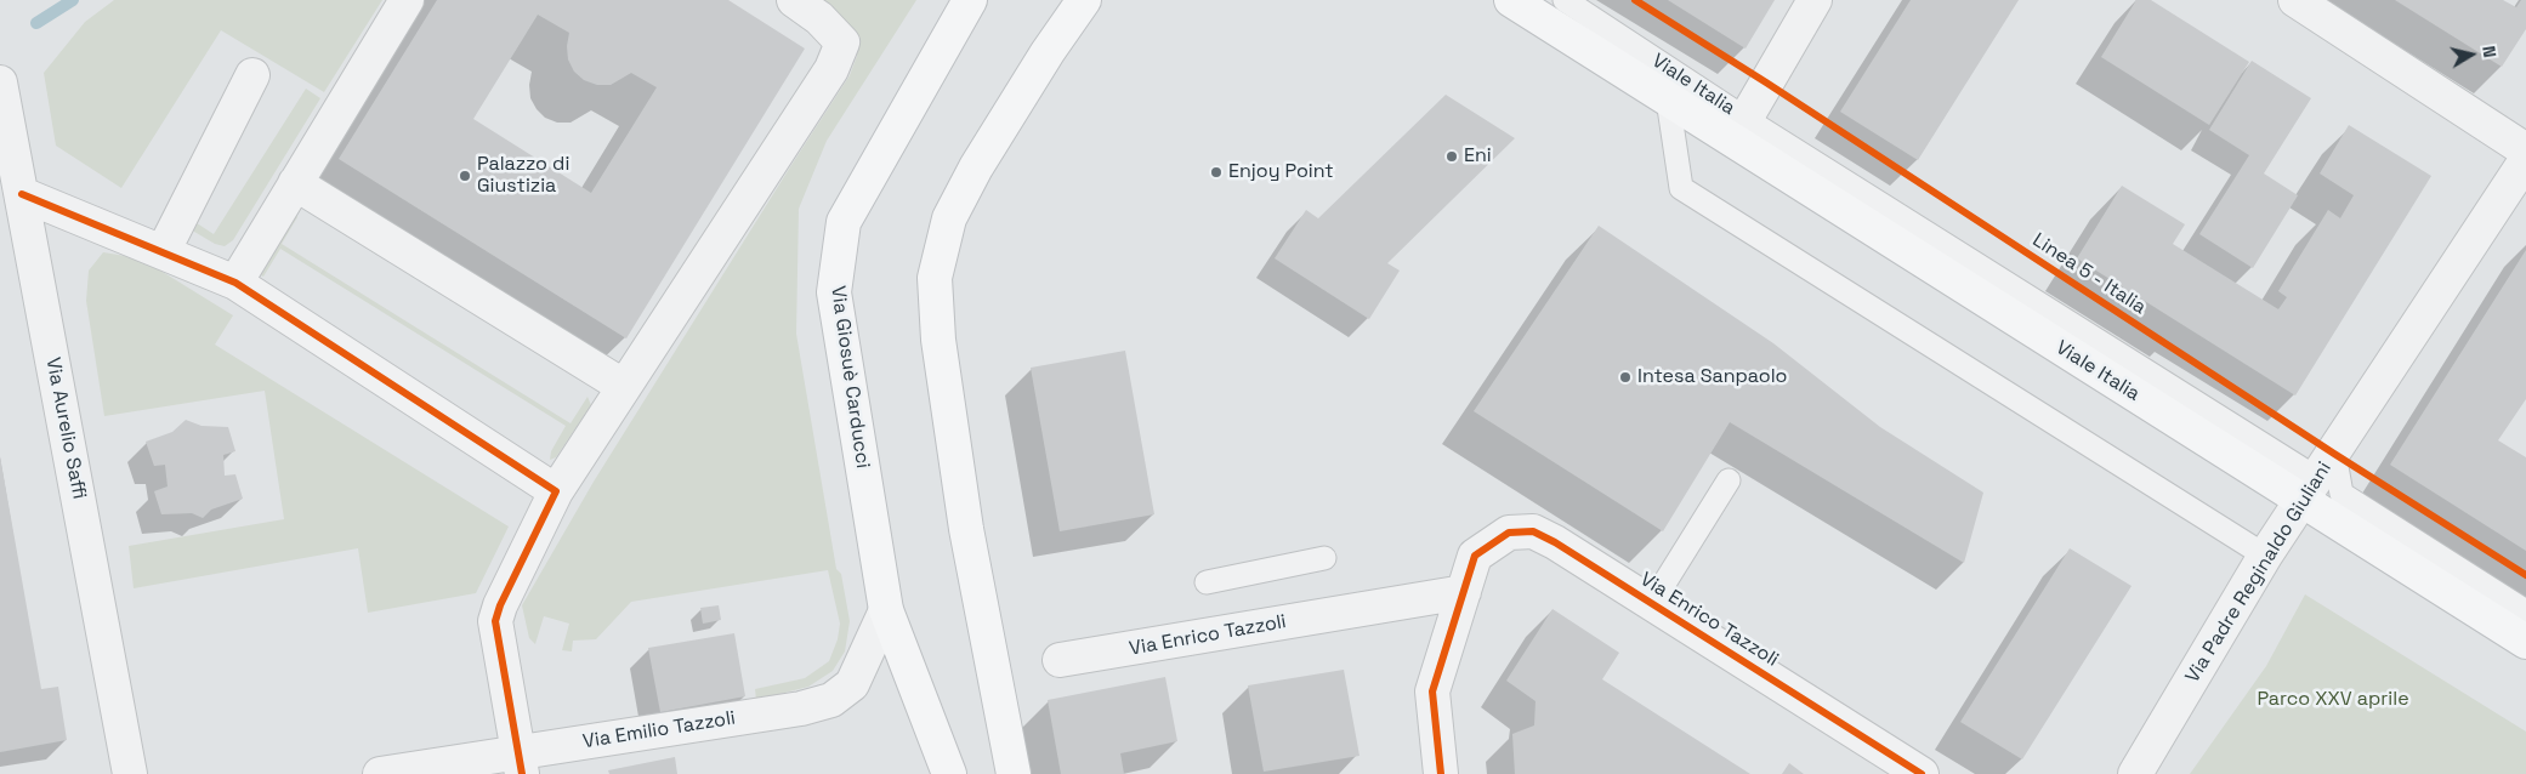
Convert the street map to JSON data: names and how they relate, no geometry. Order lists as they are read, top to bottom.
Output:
{
  "streets": {
    "main road": ["Viale Italia", "Via Giosuè Carducci"],
    "street": [
      "Via Aurelio Saffi",
      "Via Padre Reginaldo Giuliani",
      "Via Enrico Tazzoli",
      "Via Emilio Tazzoli"
    ],
    "cycle path": ["Linea 5 - Italia"]
  },
  "crossings": [
    ["Viale Italia", "Via Padre Reginaldo Giuliani"],
    ["Via Giosuè Carducci", "Via Emilio Tazzoli"]
  ],
  "parks": ["Parco XXV aprile"],
  "places": [
    "Eni",
    "Enjoy Point",
    "Palazzo di Giustizia",
    "Intesa Sanpaolo"
  ],
  "north": "right"
}
